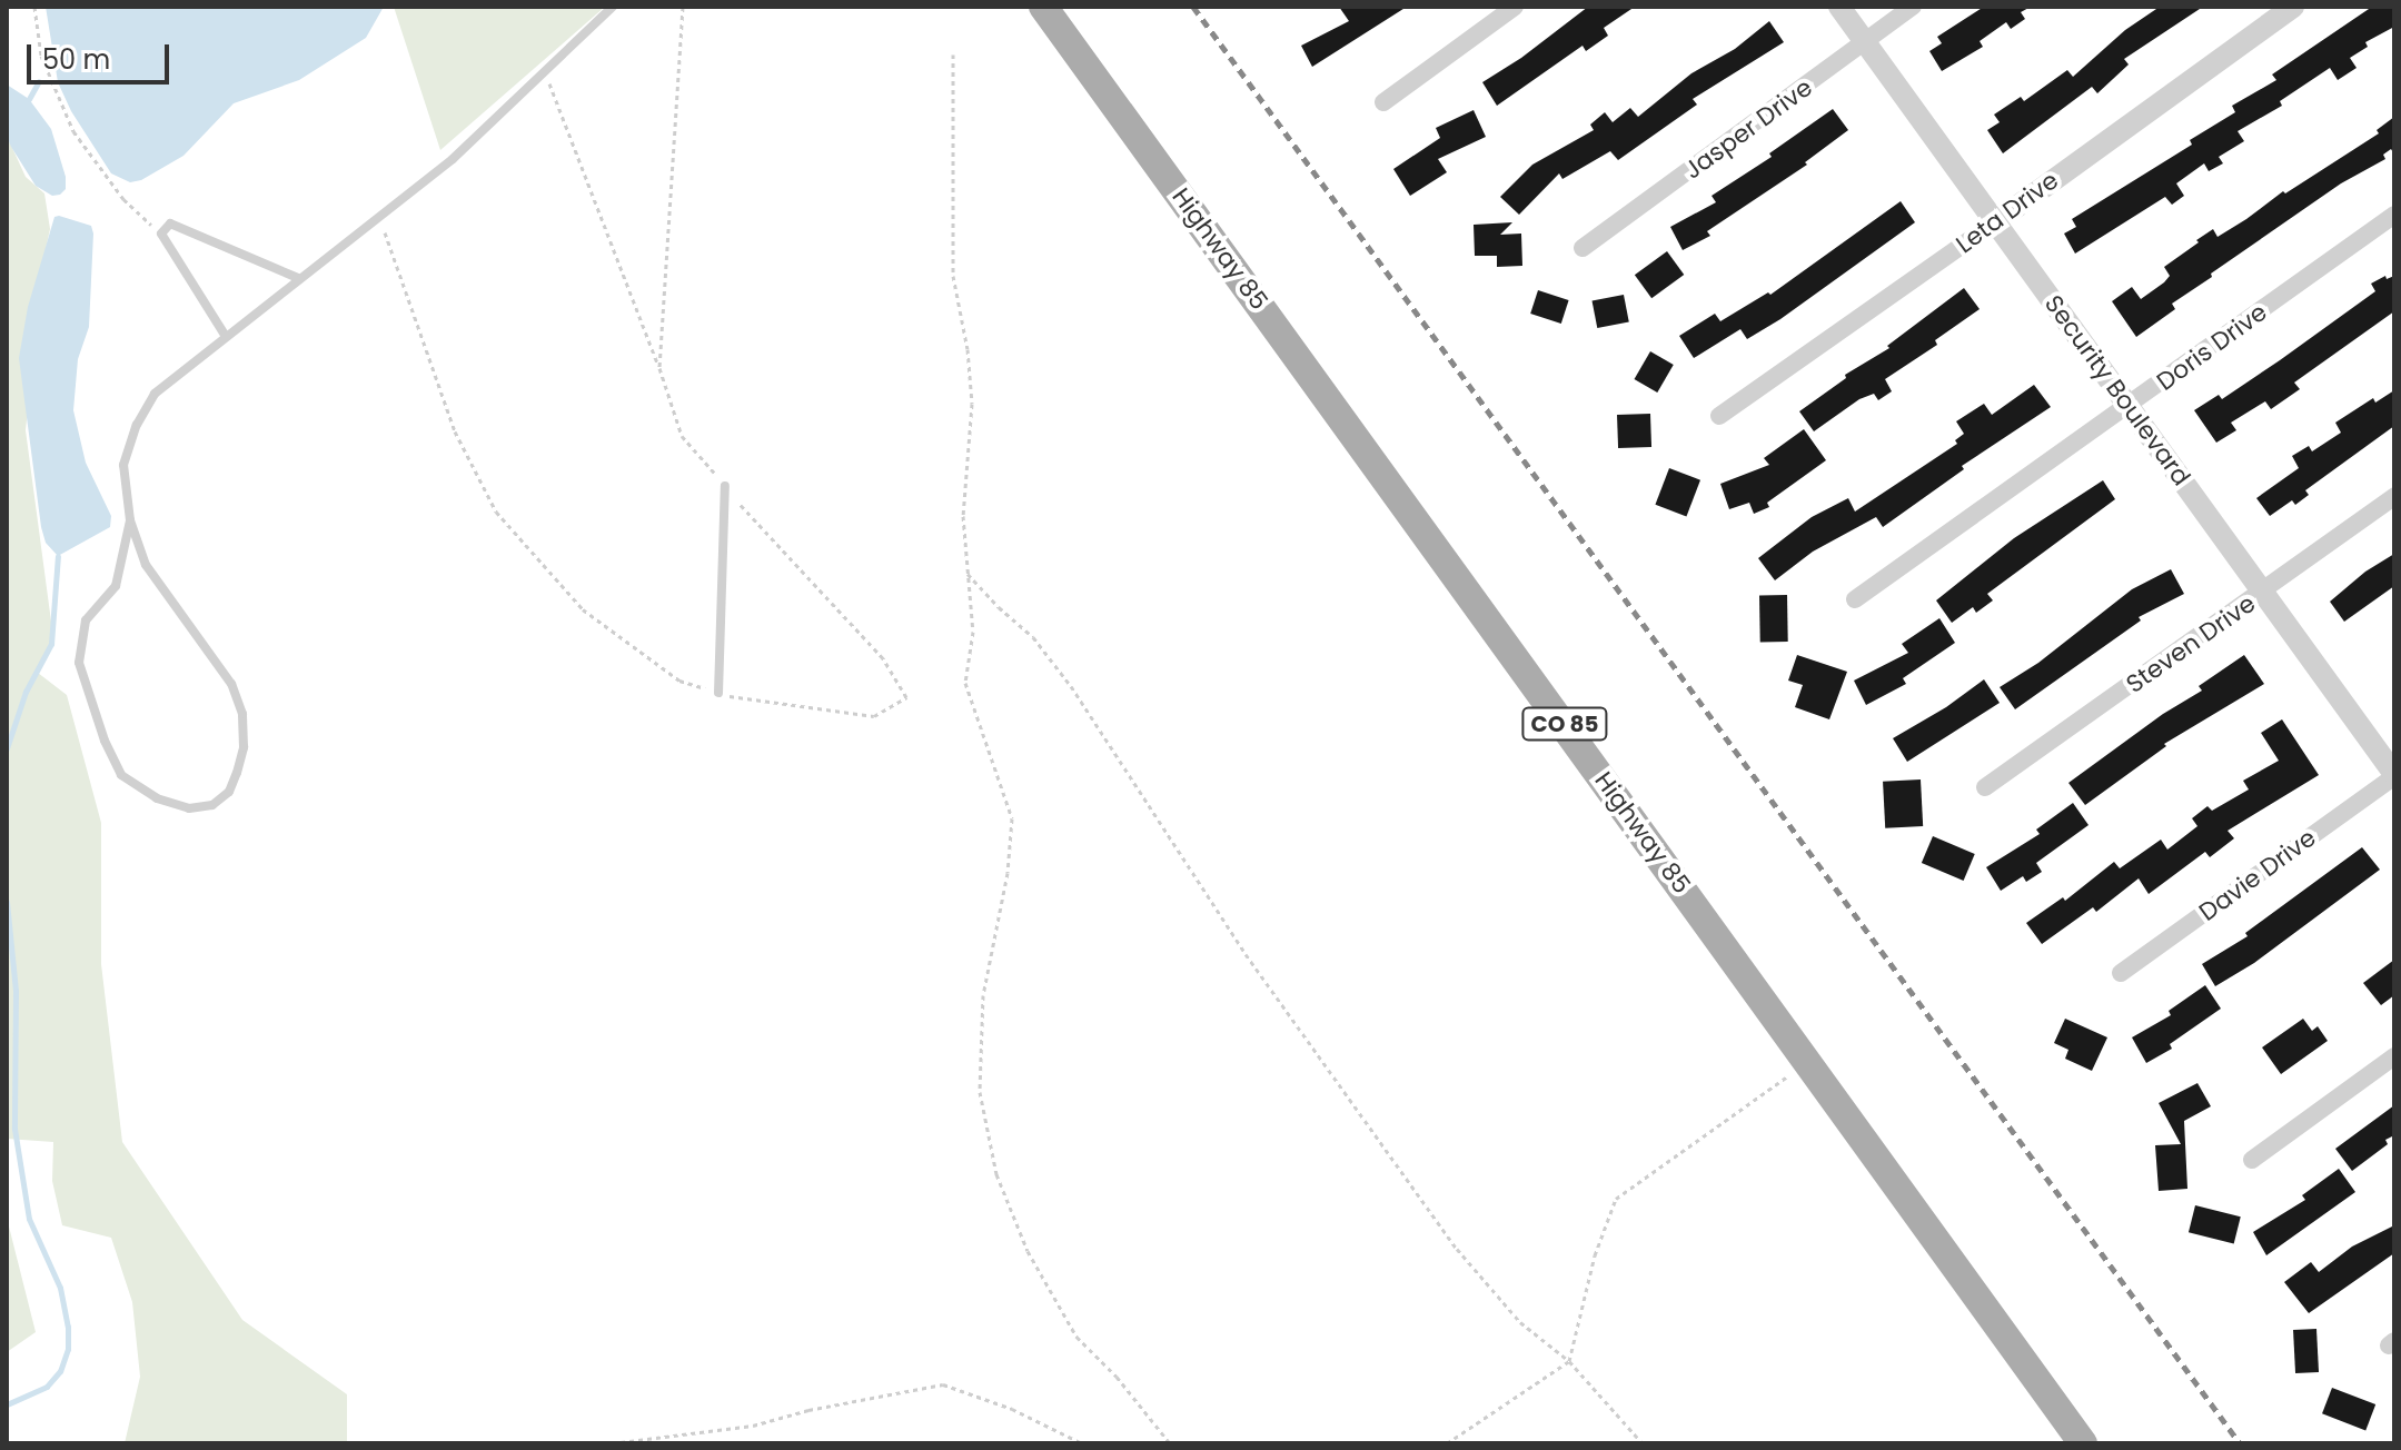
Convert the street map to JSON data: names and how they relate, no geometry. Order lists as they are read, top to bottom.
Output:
{
  "streets": {
    "main road": ["Highway 85", "CO 85"],
    "street": [
      "Jasper Drive",
      "Leta Drive",
      "Doris Drive",
      "Security Boulevard",
      "Steven Drive",
      "Davie Drive"
    ]
  },
  "crossings": [
    ["Jasper Drive", "Security Boulevard"],
    ["Leta Drive", "Security Boulevard"],
    ["Doris Drive", "Security Boulevard"],
    ["Security Boulevard", "Steven Drive"],
    ["Security Boulevard", "Davie Drive"]
  ],
  "scale_bar": "50 m"
}
